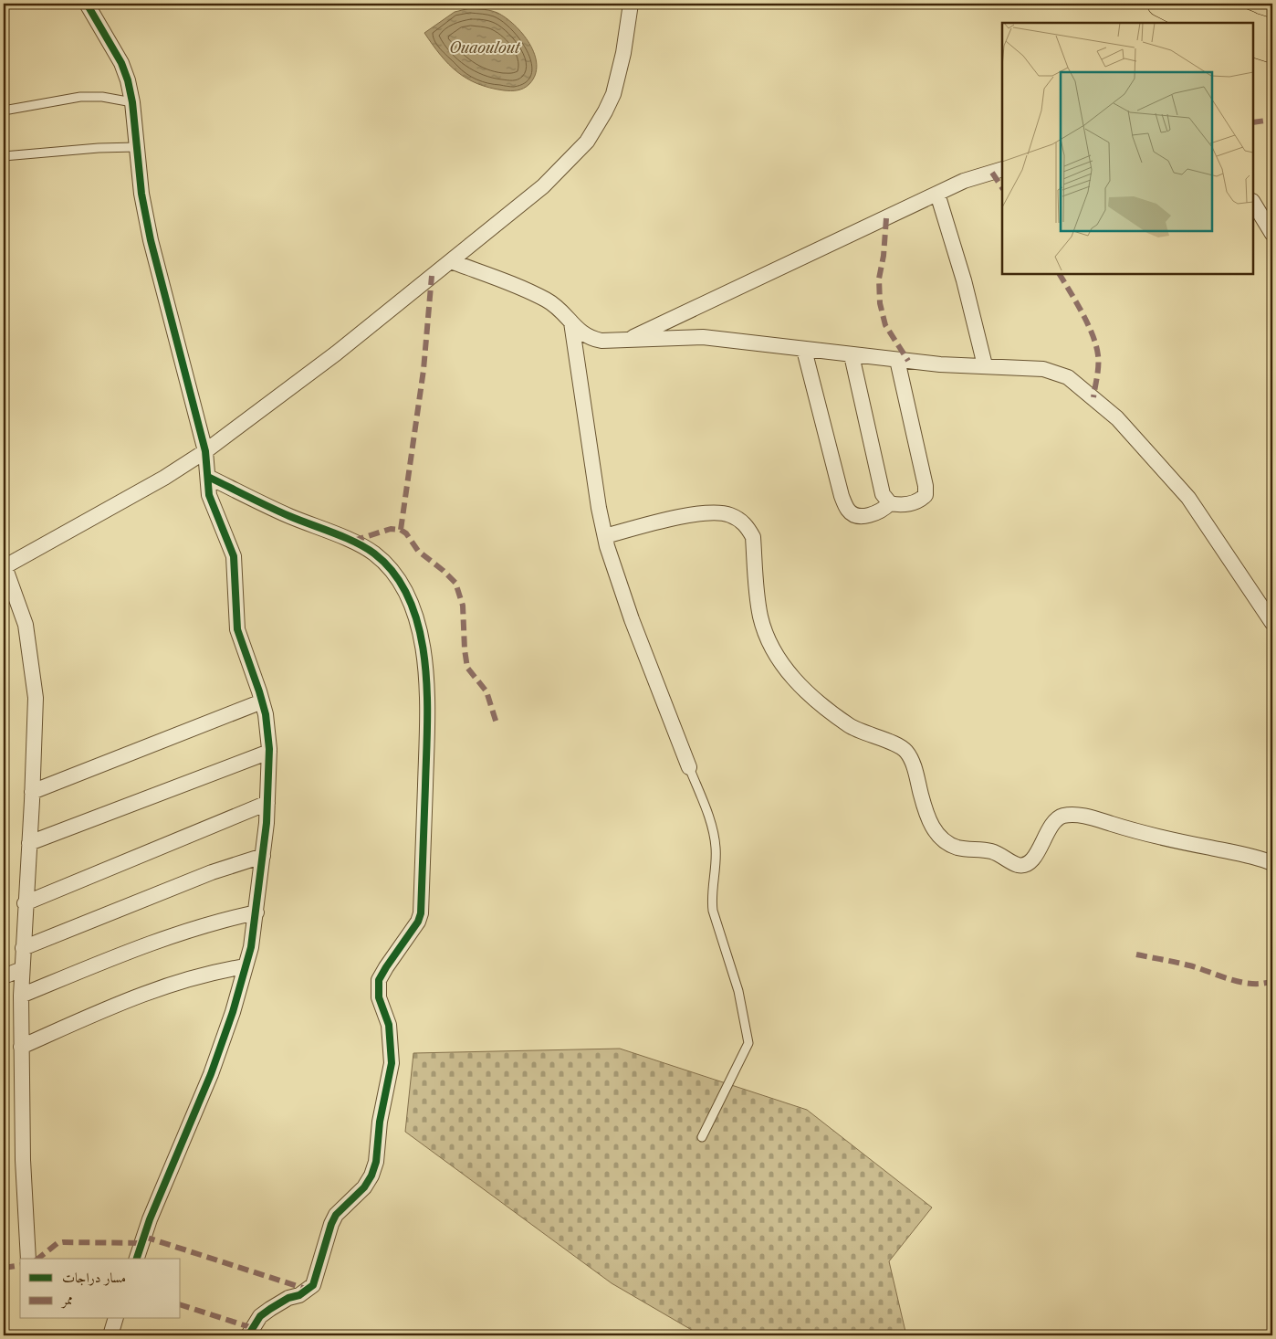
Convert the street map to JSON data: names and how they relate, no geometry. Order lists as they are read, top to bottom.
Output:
{
  "water": ["Ouaoulout"],
  "legend": ["مسار دراجات", "ممر"]
}
